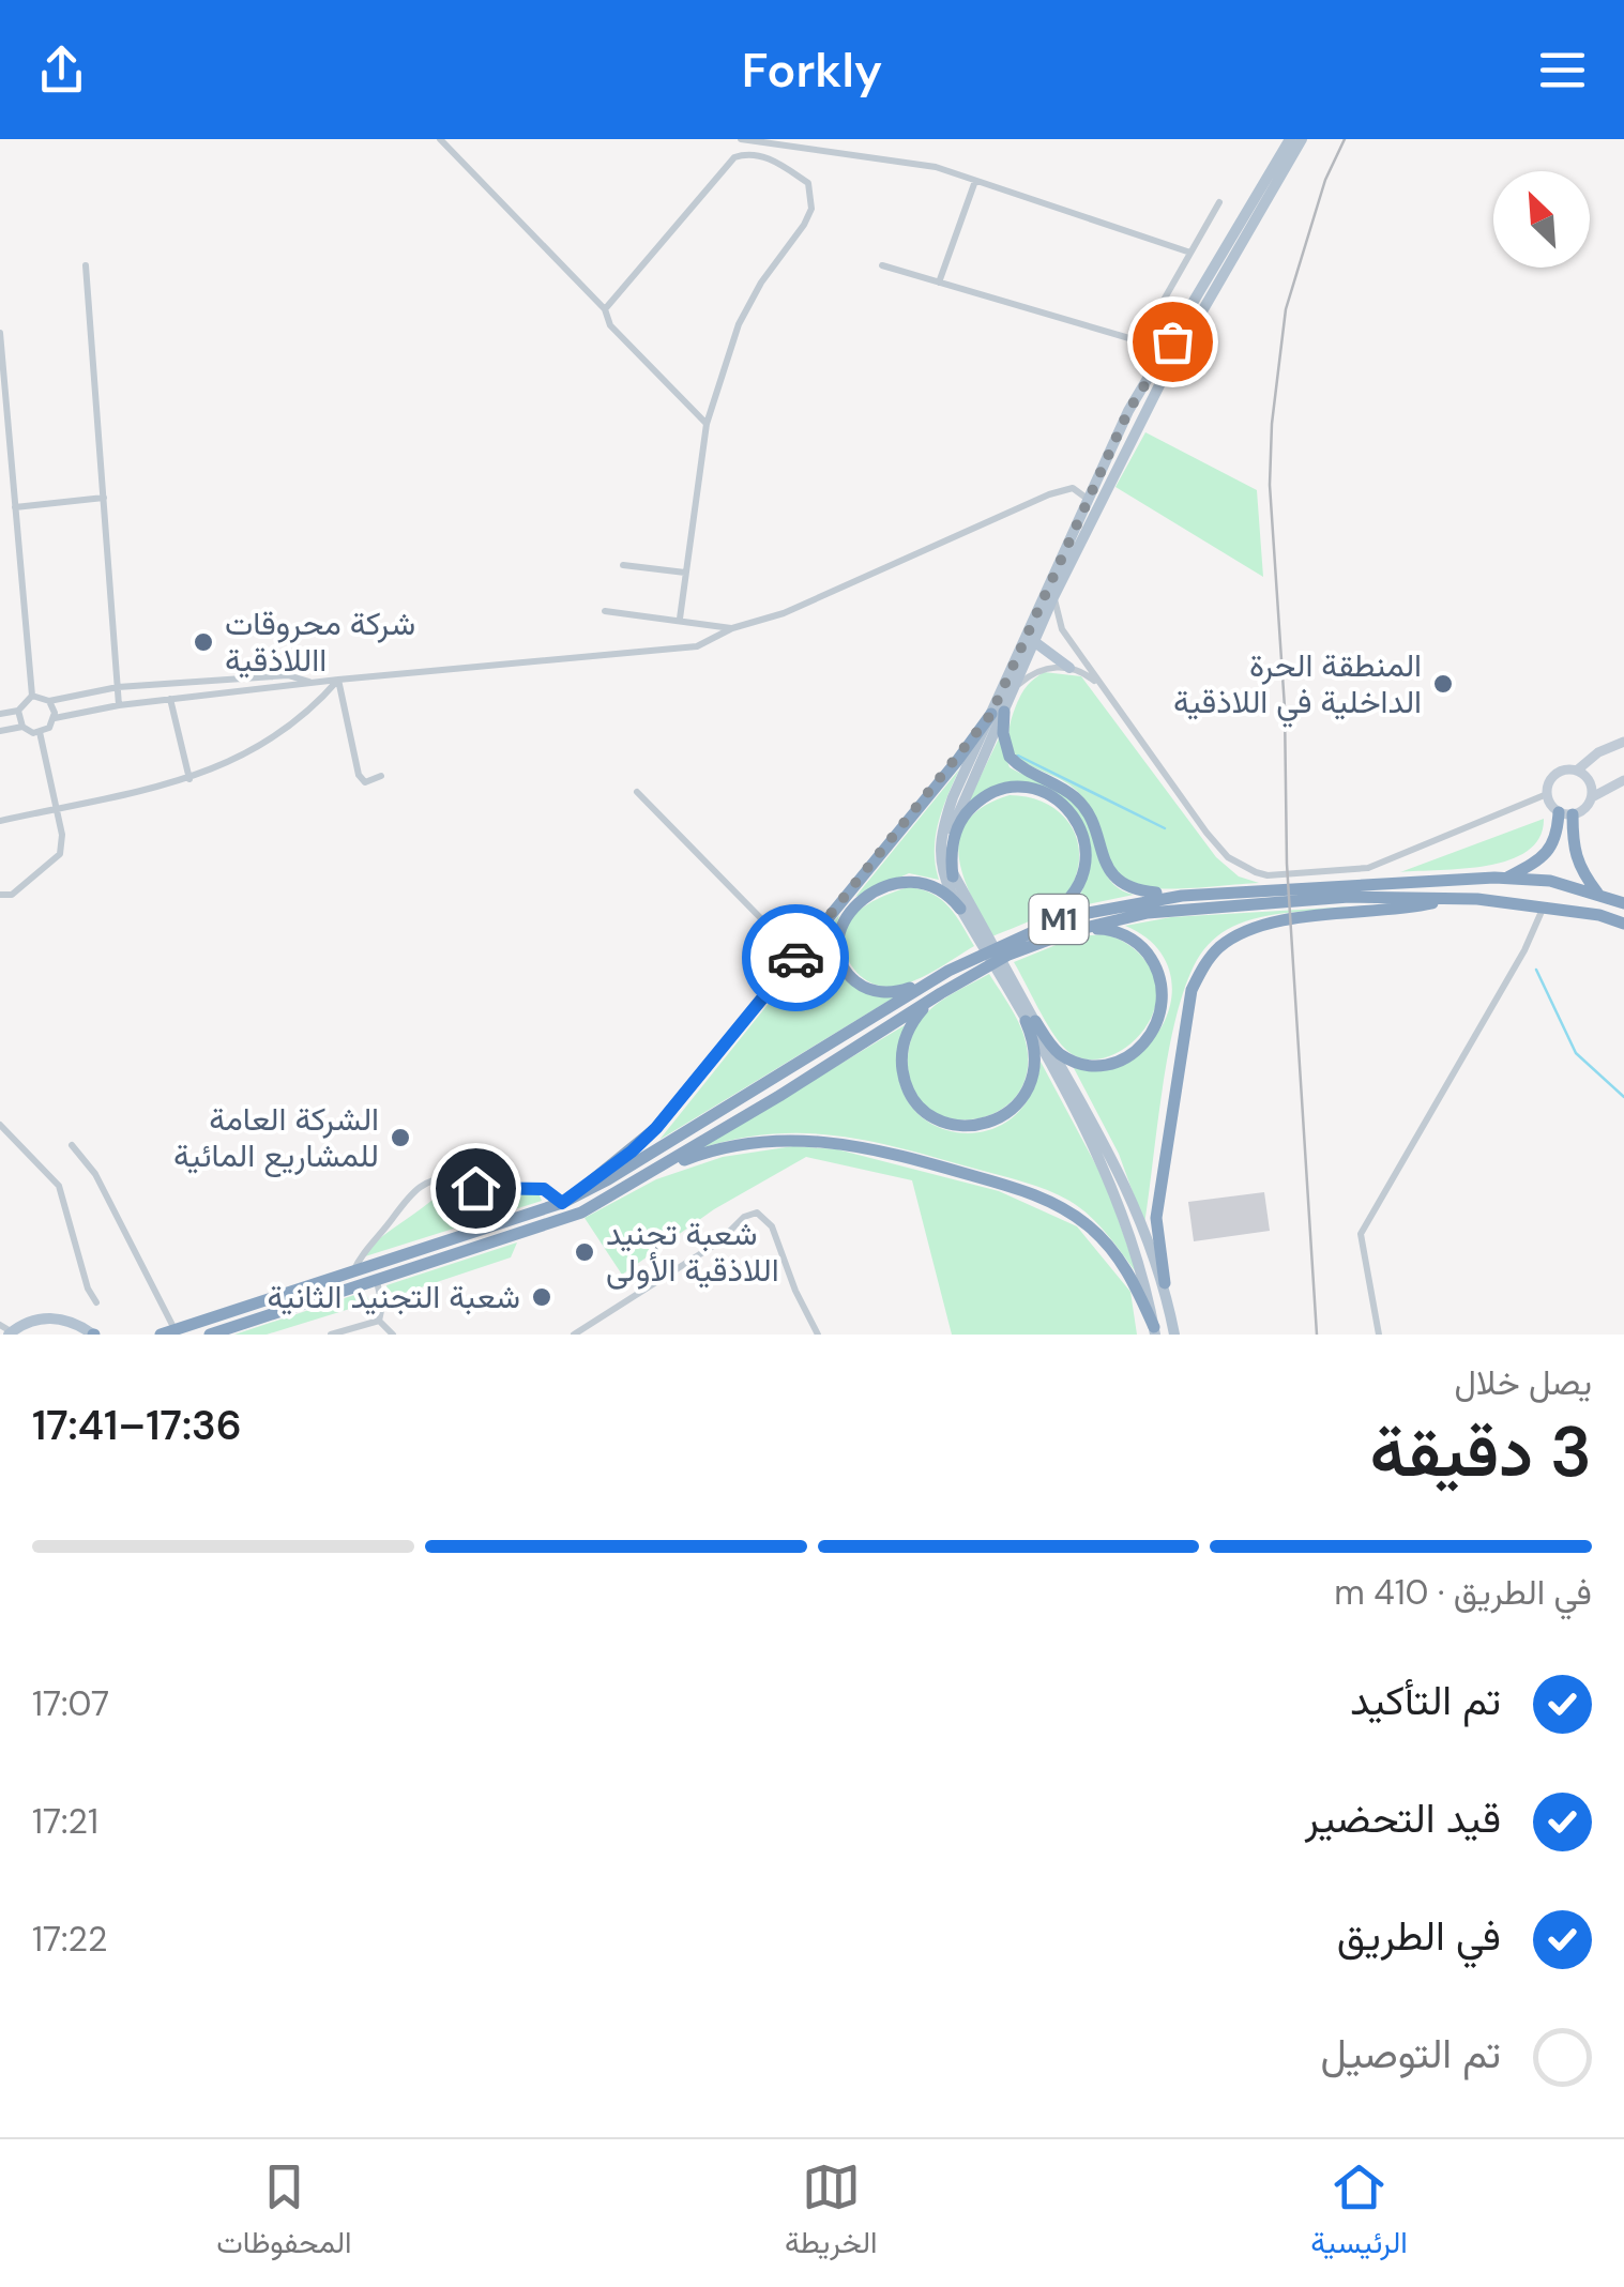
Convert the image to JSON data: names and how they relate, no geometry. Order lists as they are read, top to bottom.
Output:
{
  "streets": {
    "highway": ["M1"]
  },
  "places": [
    "شركة محروقات االلاذقية",
    "المنطقة الحرة الداخلية في اللاذقية",
    "الشركة العامة للمشاريع المائية",
    "شعبة تجنيد اللاذقية الأولى",
    "شعبة التجنيد الثانية"
  ],
  "north": "top left",
  "page": {
    "header": "Forkly",
    "heading": ["3 دقيقة", "يصل خلال", "17:36–17:41"],
    "bar": "في الطريق · 410 m",
    "list": [
      ["تم التأكيد", "17:07"],
      ["قيد التحضير", "17:21"],
      ["في الطريق", "17:22"],
      "تم التوصيل"
    ],
    "tabs": ["الرئيسية", "الخريطة", "المحفوظات"]
  }
}
